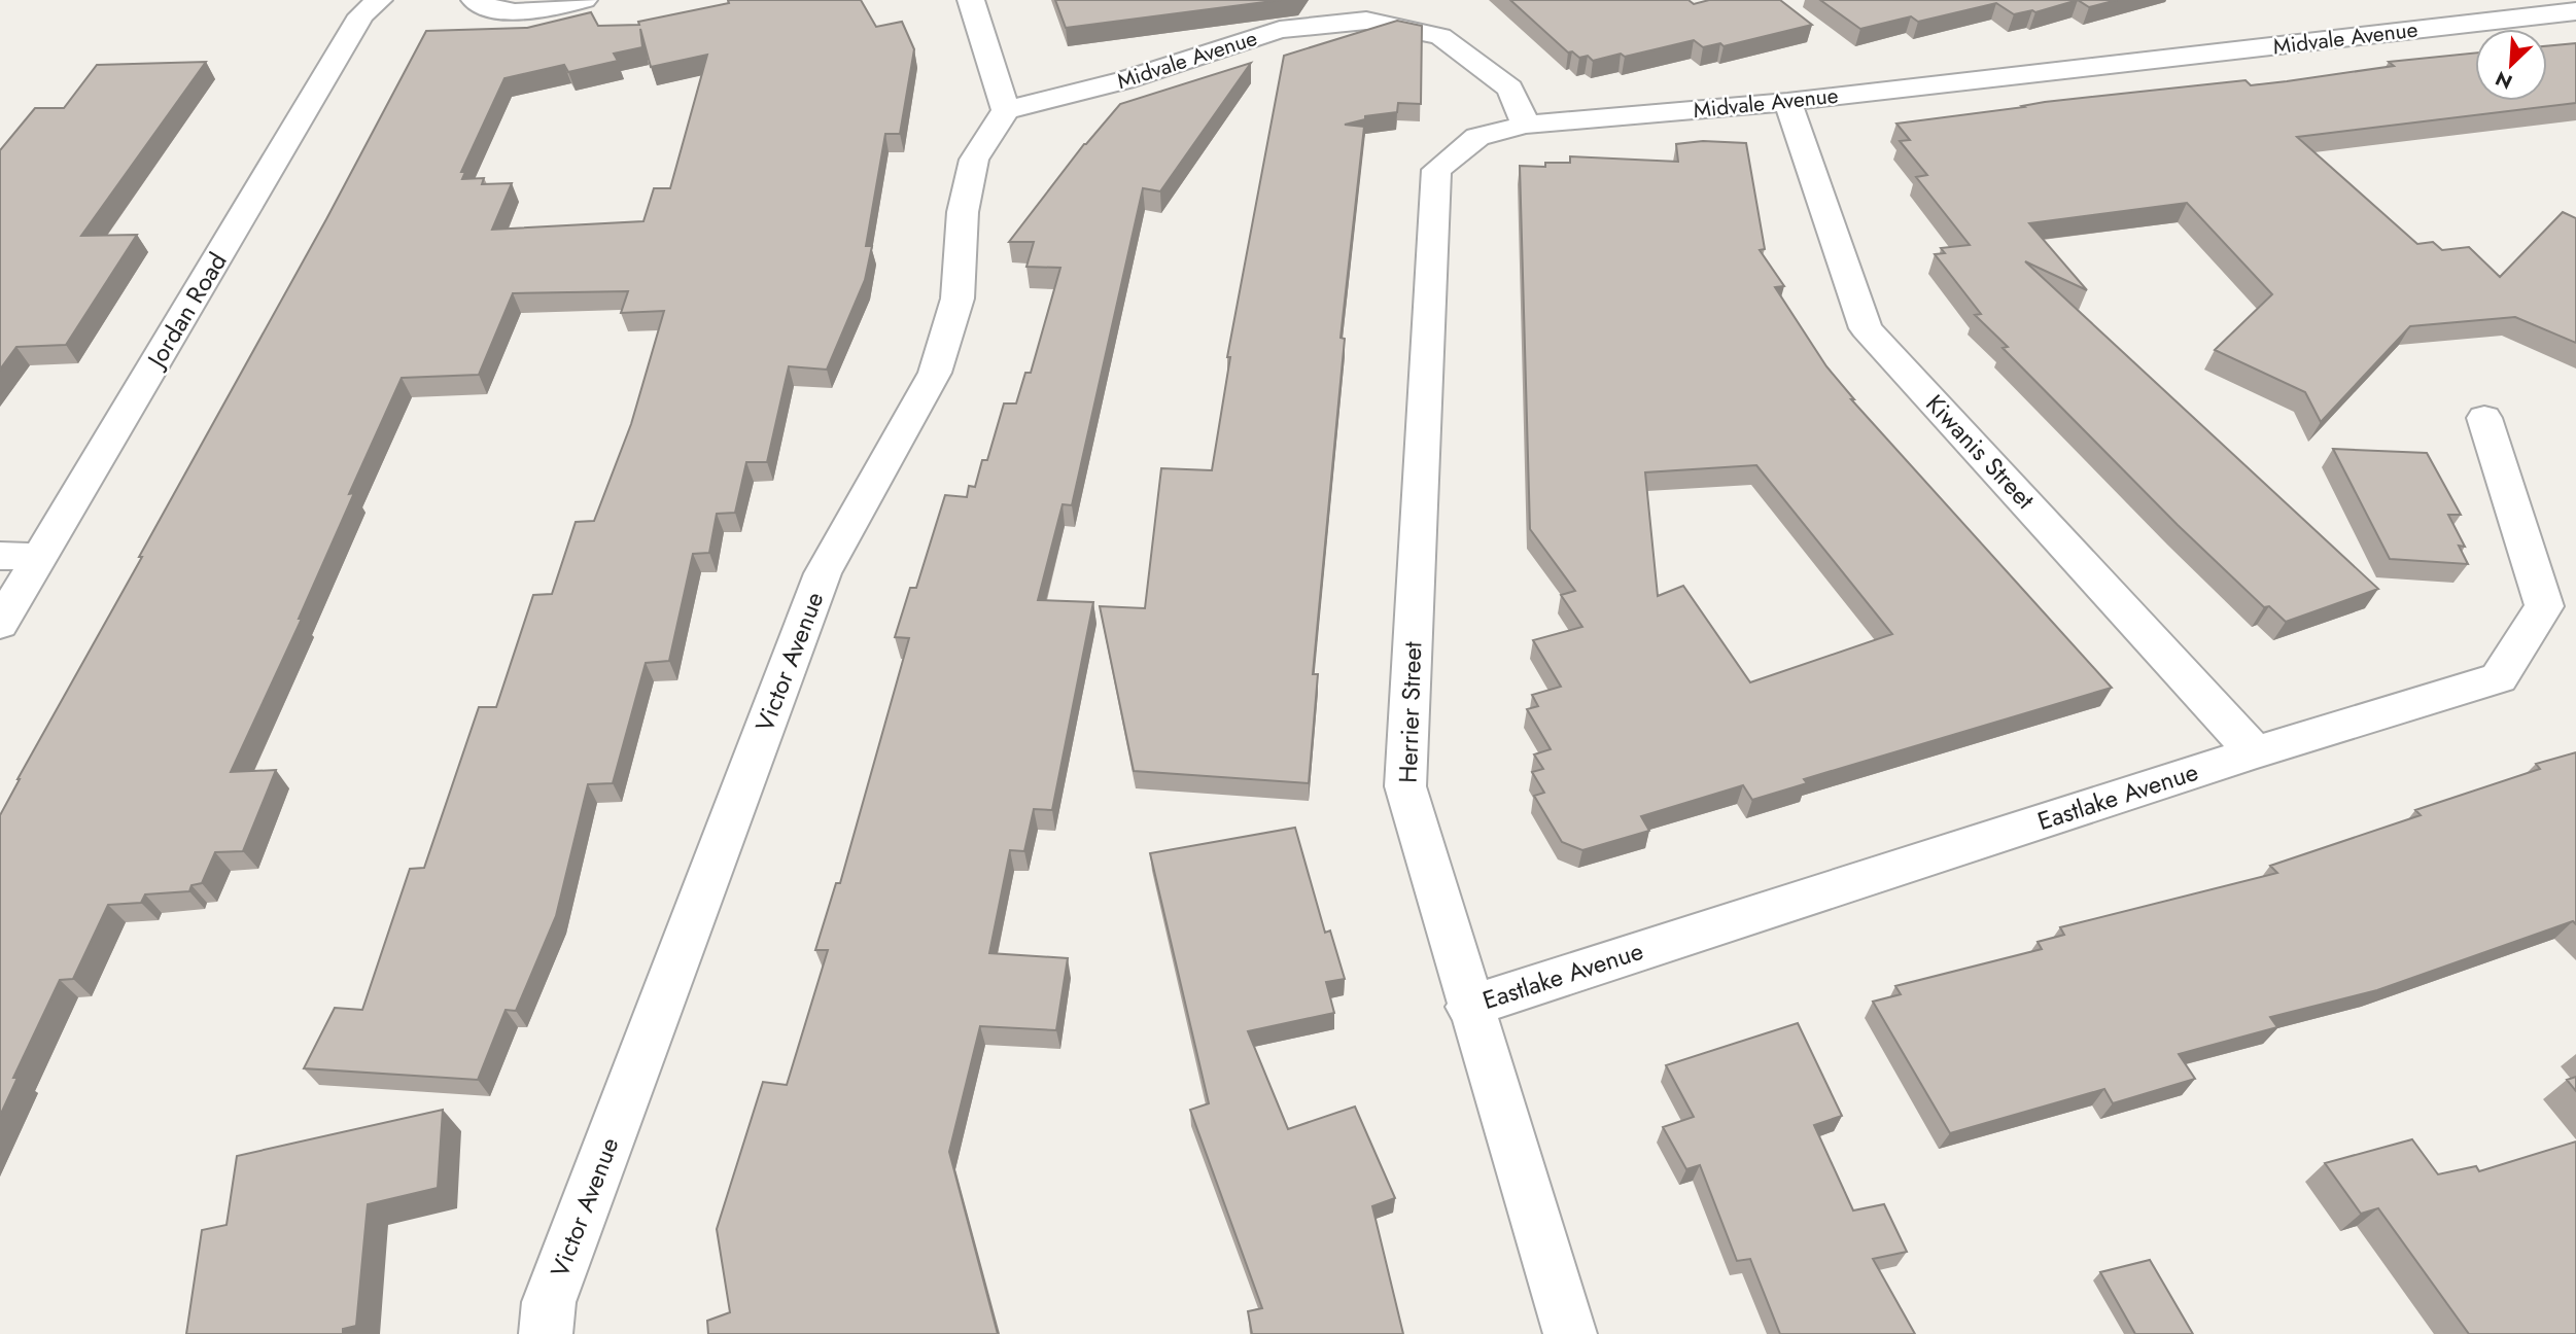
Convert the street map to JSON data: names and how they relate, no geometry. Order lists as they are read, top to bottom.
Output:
{
  "streets": {
    "street": [
      "Midvale Avenue",
      "Jordan Road",
      "Kiwanis Street",
      "Victor Avenue",
      "Herrier Street",
      "Eastlake Avenue"
    ]
  },
  "crossings": [
    ["Midvale Avenue", "Kiwanis Street"],
    ["Midvale Avenue", "Victor Avenue"],
    ["Midvale Avenue", "Herrier Street"],
    ["Kiwanis Street", "Eastlake Avenue"],
    ["Herrier Street", "Eastlake Avenue"]
  ],
  "north": "bottom left"
}
